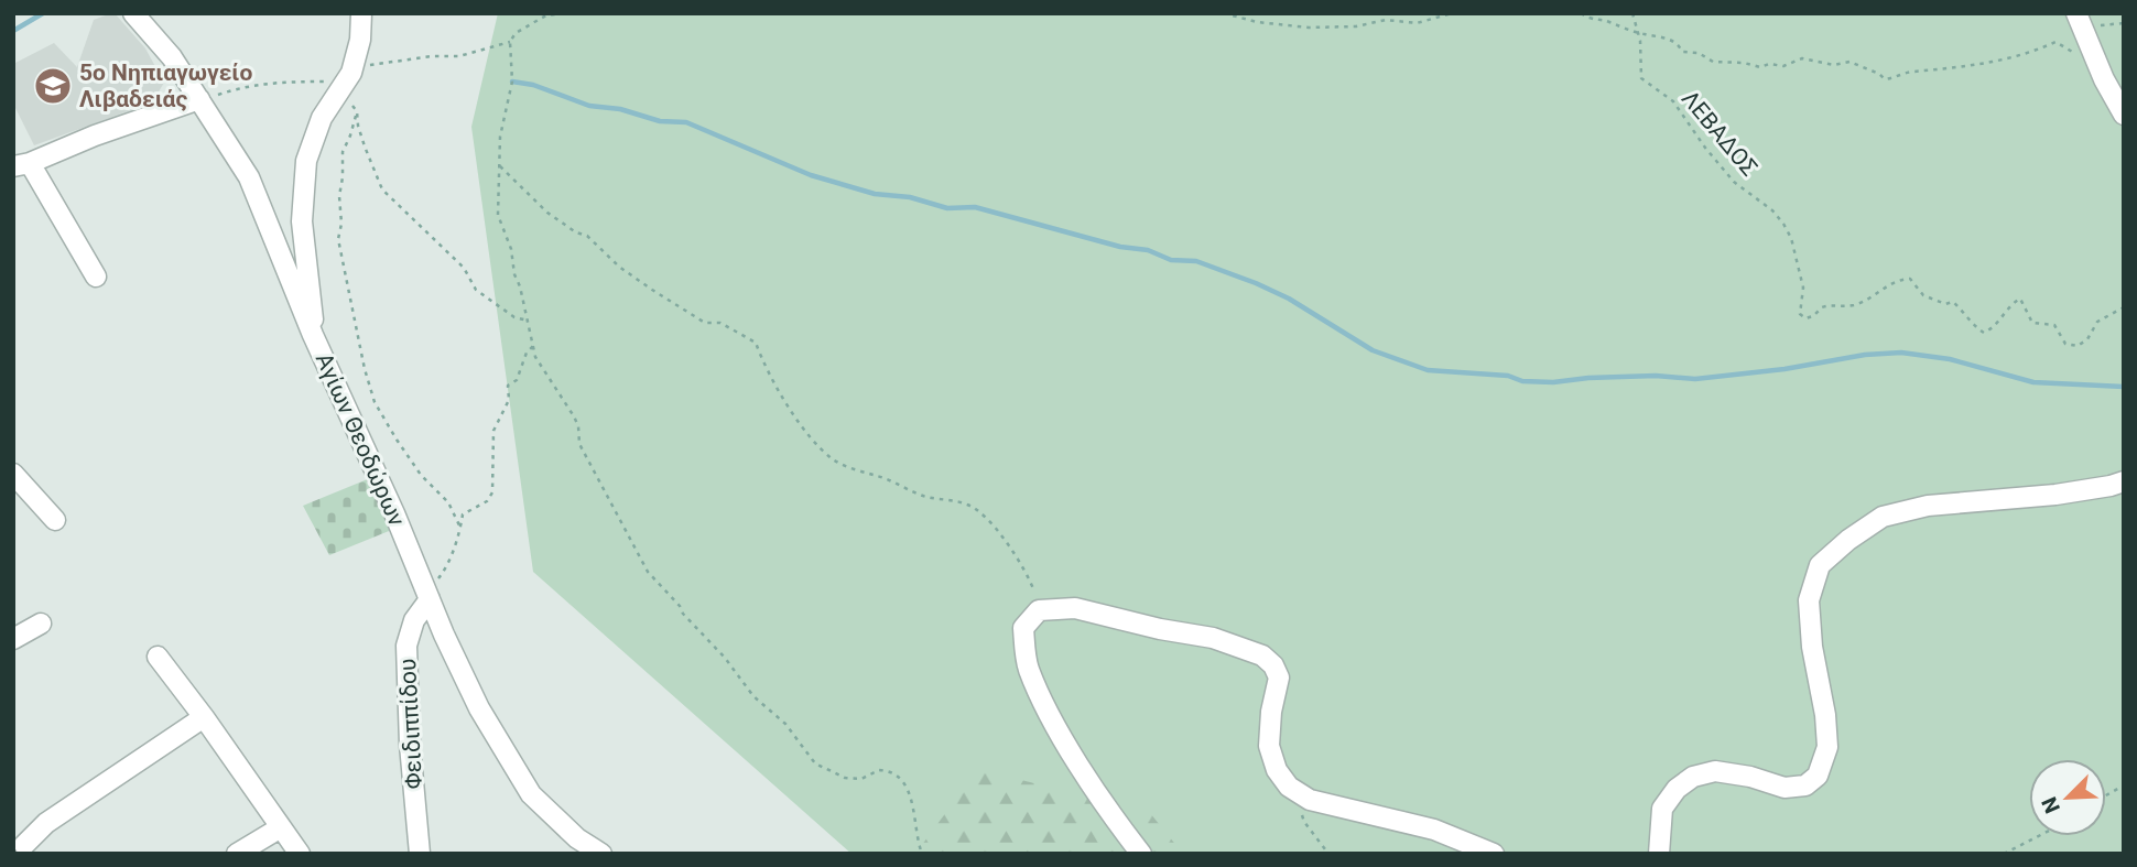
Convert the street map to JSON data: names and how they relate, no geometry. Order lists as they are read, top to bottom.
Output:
{
  "streets": {
    "street": ["Αγίων Θεοδώρων", "Φειδιππίδου"],
    "path": ["ΛΕΒΑΔΟΣ"]
  },
  "crossings": [
    ["Αγίων Θεοδώρων", "Φειδιππίδου"]
  ],
  "places": {
    "school or university": ["5ο Νηπιαγωγείο Λιβαδειάς"]
  },
  "north": "bottom left"
}
